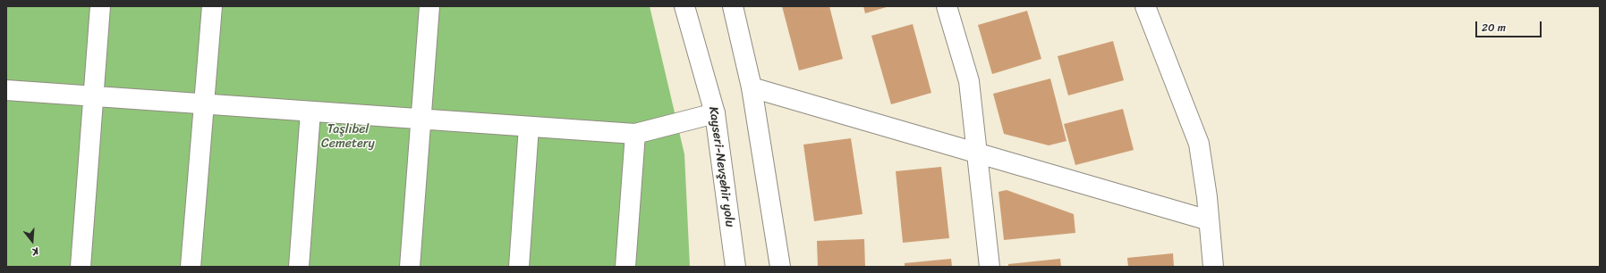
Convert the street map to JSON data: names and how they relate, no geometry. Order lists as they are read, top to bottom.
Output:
{
  "streets": {
    "main road": ["Kayseri-Nevşehir yolu"]
  },
  "parks": ["Taşlıbel Cemetery"],
  "scale_bar": "20 m",
  "north": "bottom"
}
